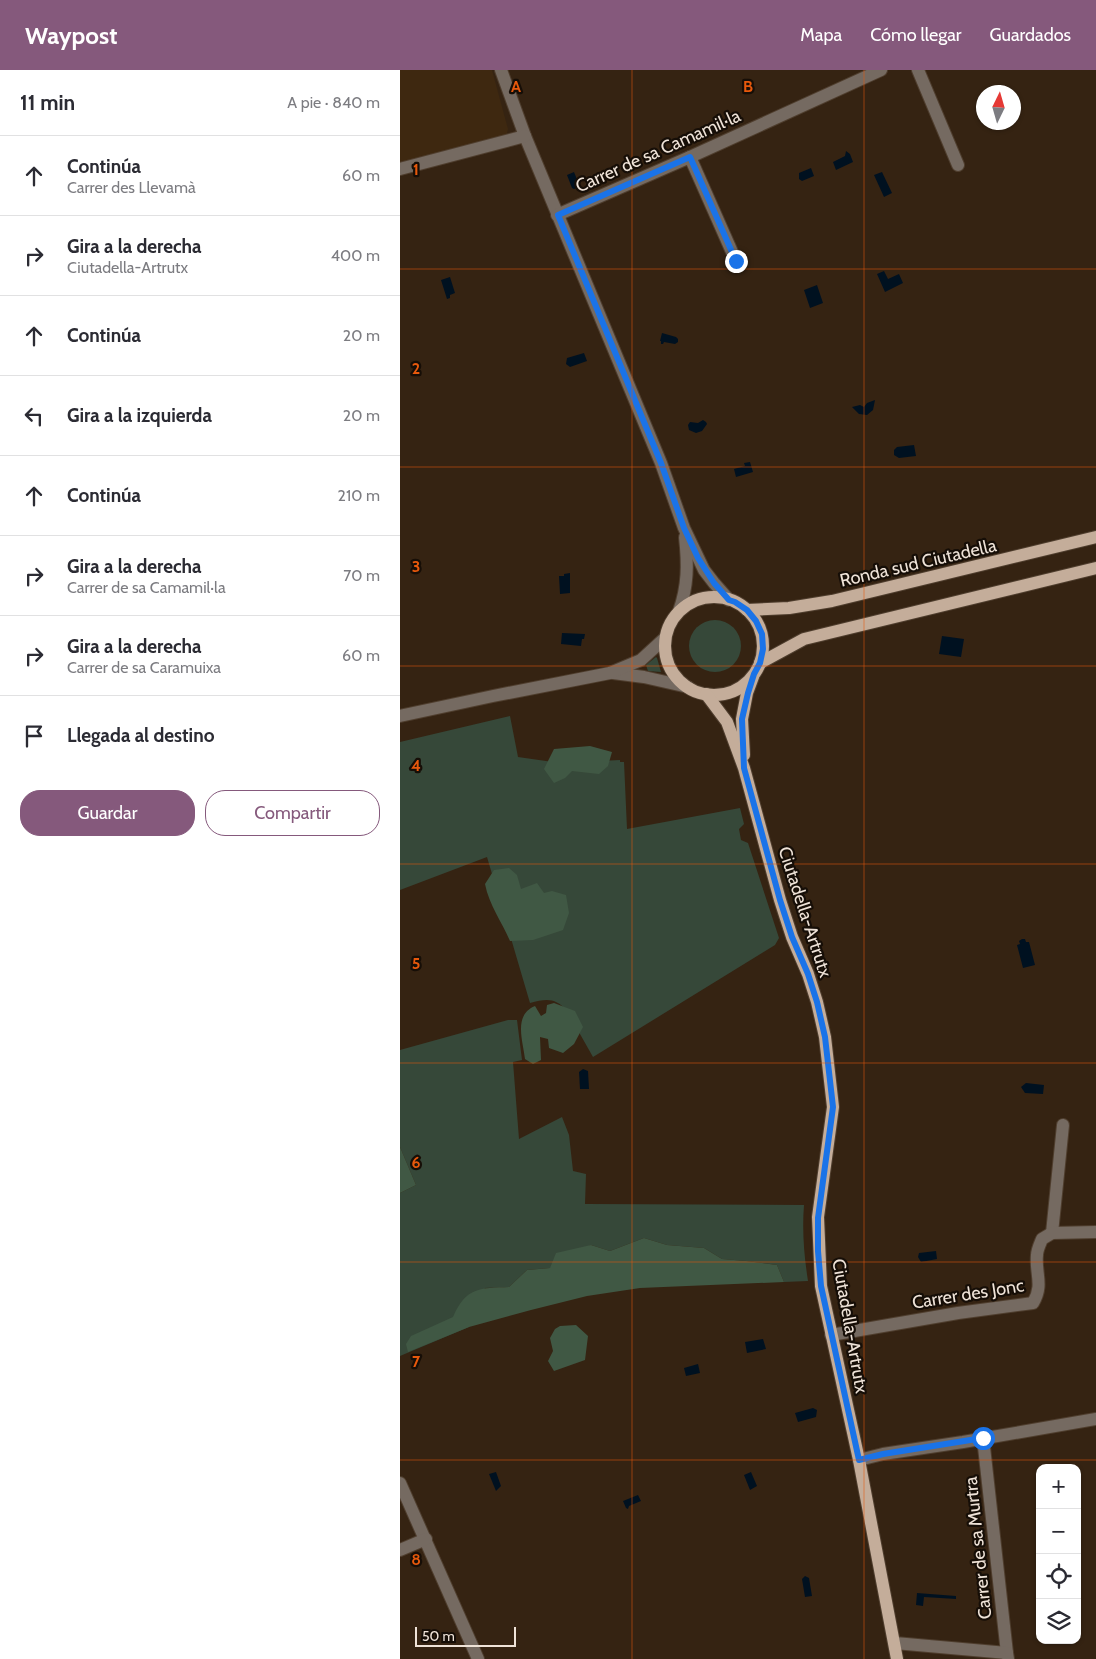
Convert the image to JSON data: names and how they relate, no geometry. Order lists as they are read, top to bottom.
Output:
{
  "streets": {
    "main road": ["Ronda sud Ciutadella", "Ciutadella-Artrutx"],
    "street": ["Carrer de sa Camamil·la", "Carrer des Jonc", "Carrer de sa Murtra"]
  },
  "crossings": [
    ["Ronda sud Ciutadella", "Ciutadella-Artrutx"],
    ["Ciutadella-Artrutx", "Carrer des Jonc"]
  ],
  "scale_bar": "50 m",
  "north": "top",
  "page": {
    "header": "Waypost",
    "nav": ["Mapa", "Cómo llegar", "Guardados"],
    "heading": ["11 min", "A pie · 840 m"],
    "list": [
      ["Continúa", "Carrer des Llevamà", "60 m"],
      ["Gira a la derecha", "Ciutadella-Artrutx", "400 m"],
      ["Continúa", "20 m"],
      ["Gira a la izquierda", "20 m"],
      ["Continúa", "210 m"],
      ["Gira a la derecha", "Carrer de sa Camamil·la", "70 m"],
      ["Gira a la derecha", "Carrer de sa Caramuixa", "60 m"],
      "Llegada al destino"
    ],
    "buttons": ["Guardar", "Compartir"],
    "map_buttons": ["+", "−"],
    "scale": "50 m"
  },
  "grid": {
    "columns": ["A", "B"],
    "rows": [
      "1",
      "2",
      "3",
      "4",
      "5",
      "6",
      "7",
      "8"
    ]
  }
}
